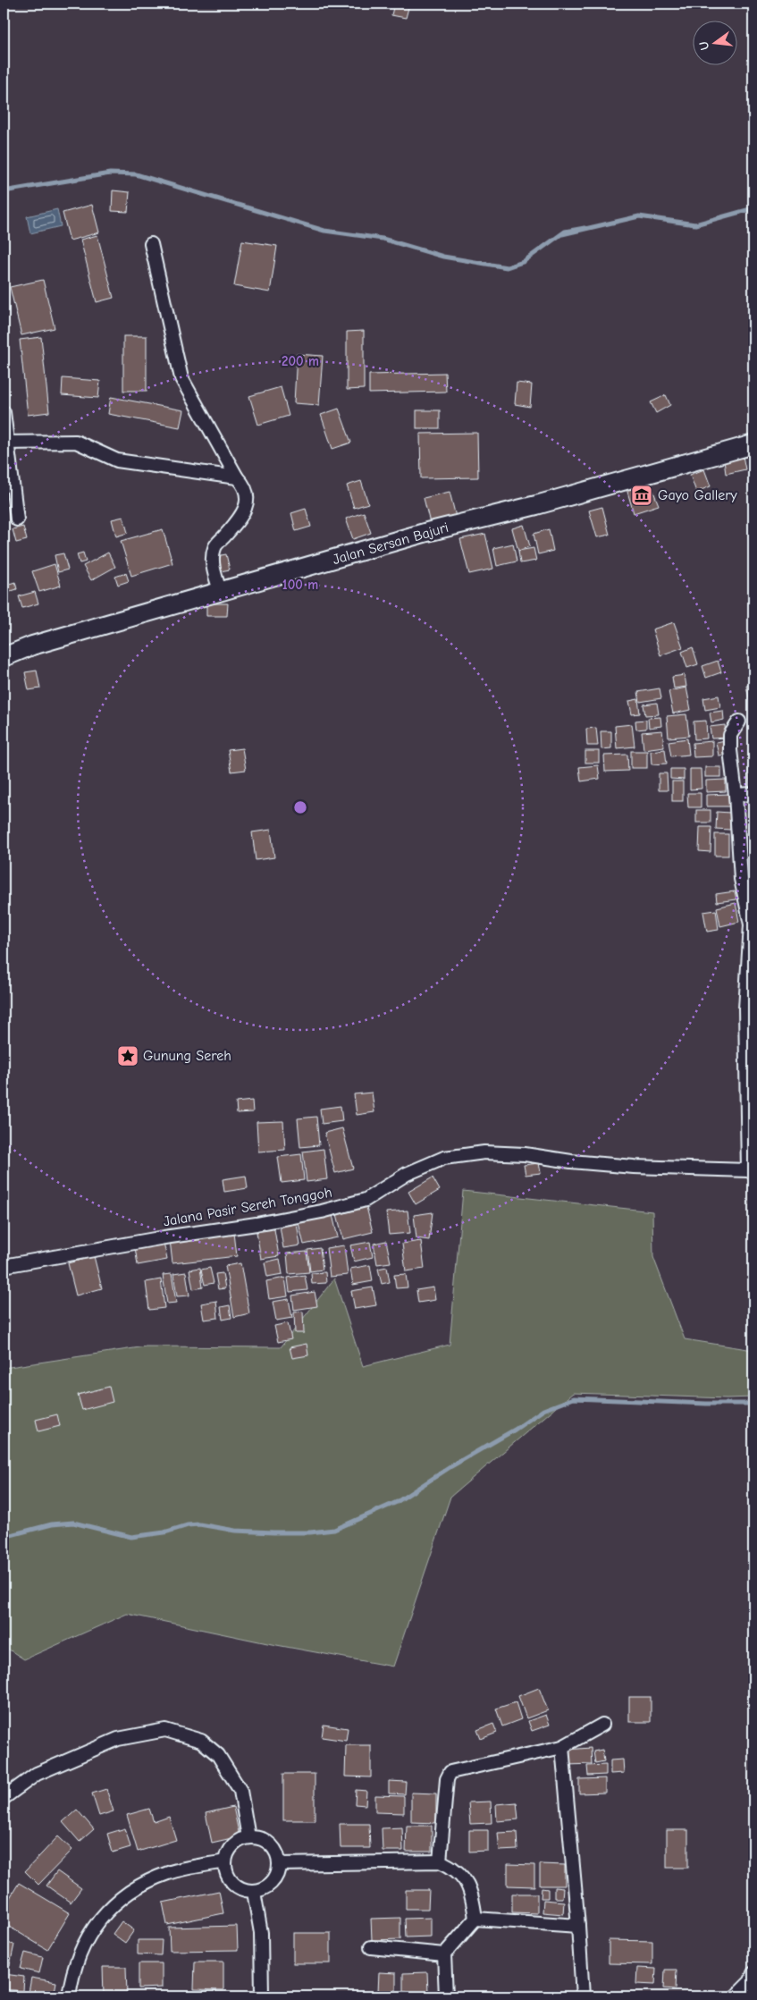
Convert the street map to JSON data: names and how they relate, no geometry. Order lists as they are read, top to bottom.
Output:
{
  "streets": {
    "main road": ["Jalan Sersan Bajuri"],
    "street": ["Jalana Pasir Sereh Tonggoh"]
  },
  "places": {
    "museum": ["Gayo Gallery"],
    "place": ["Gunung Sereh"]
  },
  "north": "left",
  "rings": ["200 m", "100 m"]
}
